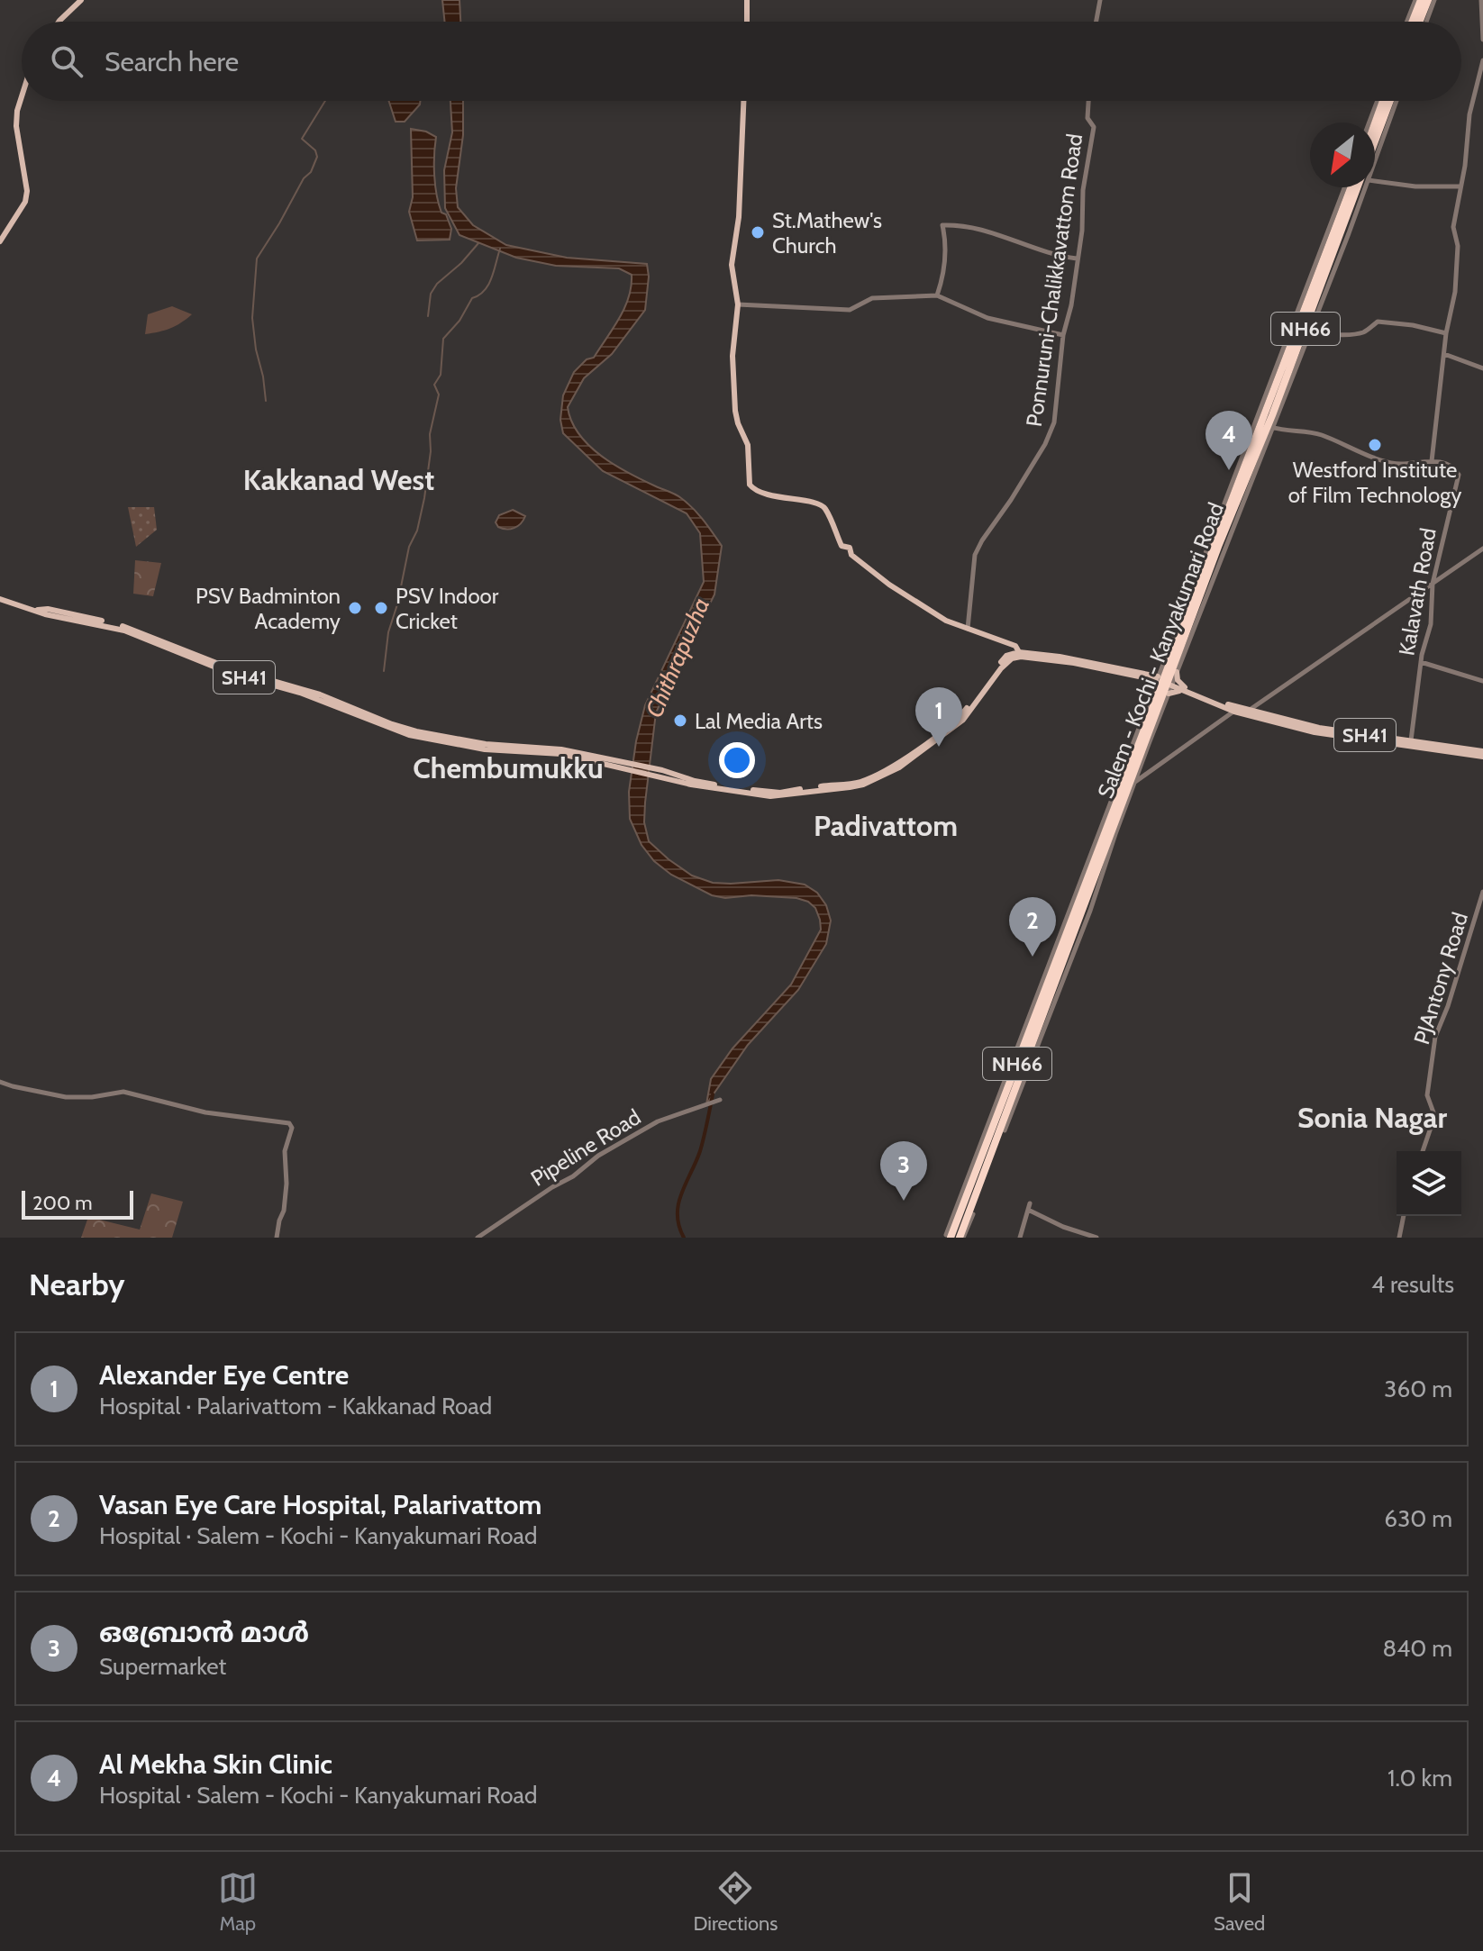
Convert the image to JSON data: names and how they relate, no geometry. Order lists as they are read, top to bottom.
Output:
{
  "streets": {
    "highway": ["NH66", "Salem - Kochi - Kanyakumari Road"],
    "main road": ["SH41"],
    "street": [
      "Ponnuruni-Chalikkavattom Road",
      "Kalavath Road",
      "PJAntony Road",
      "Pipeline Road"
    ]
  },
  "crossings": [
    ["Kalavath Road", "SH41"],
    ["Salem - Kochi - Kanyakumari Road", "SH41"]
  ],
  "districts": [
    "Kakkanad West",
    "Chembumukku",
    "Padivattom",
    "Sonia Nagar"
  ],
  "water": ["Chithrapuzha"],
  "places": [
    "St.Mathew's Church",
    "Westford Institute of Film Technology",
    "PSV Badminton Academy",
    "PSV Indoor Cricket",
    "Lal Media Arts"
  ],
  "scale_bar": "200 m",
  "north": "bottom left",
  "page": {
    "search": "Search here",
    "pins": [
      "4",
      "1",
      "2",
      "3"
    ],
    "scale": "200 m",
    "heading": ["Nearby", "4 results"],
    "list": [
      {
        "mark": "1",
        "name": "Alexander Eye Centre",
        "note": "Hospital · Palarivattom - Kakkanad Road",
        "value": "360 m"
      },
      {
        "mark": "2",
        "name": "Vasan Eye Care Hospital, Palarivattom",
        "note": "Hospital · Salem - Kochi - Kanyakumari Road",
        "value": "630 m"
      },
      {
        "mark": "3",
        "name": "ഒബ്രോൻ മാൾ",
        "note": "Supermarket",
        "value": "840 m"
      },
      {
        "mark": "4",
        "name": "Al Mekha Skin Clinic",
        "note": "Hospital · Salem - Kochi - Kanyakumari Road",
        "value": "1.0 km"
      }
    ],
    "nav": ["Map", "Directions", "Saved"]
  }
}
